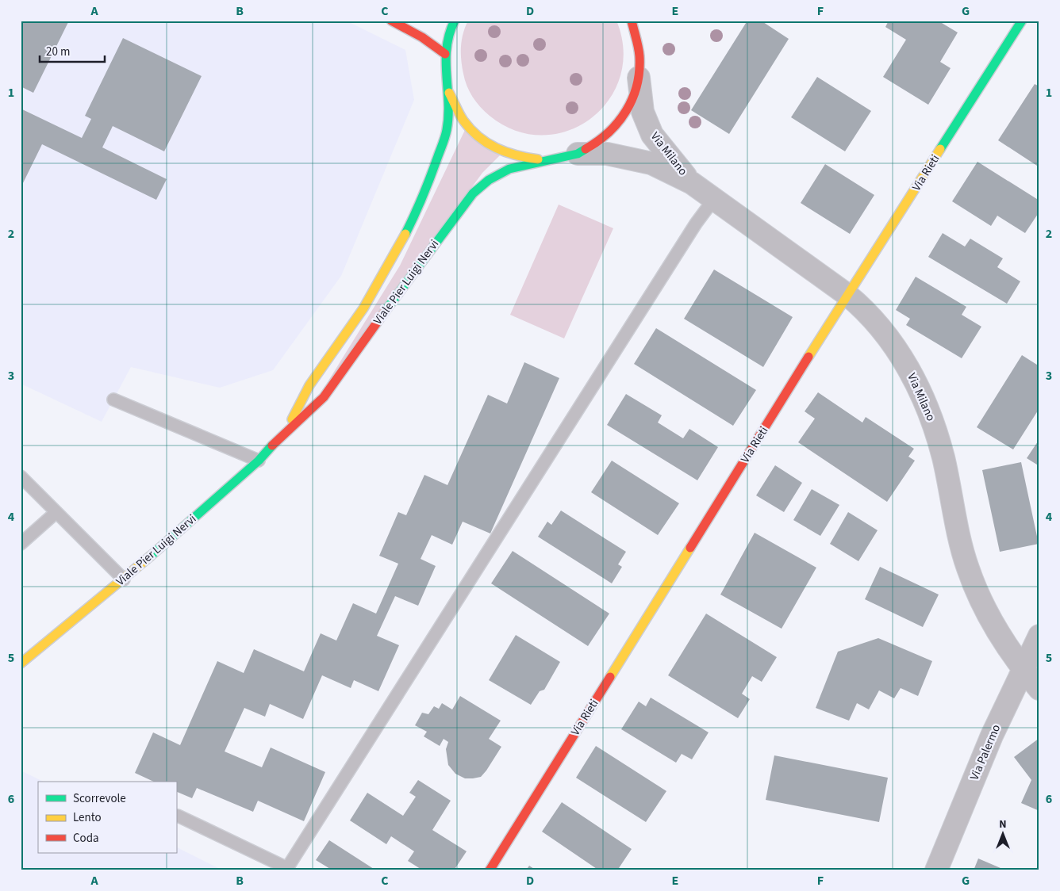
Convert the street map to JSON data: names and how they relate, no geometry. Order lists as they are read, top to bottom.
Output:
{
  "streets": {
    "street": [
      "Via Milano",
      "Via Rieti",
      "Viale Pier Luigi Nervi",
      "Via Palermo"
    ]
  },
  "crossings": [
    ["Via Milano", "Via Rieti"],
    ["Via Milano", "Viale Pier Luigi Nervi"],
    ["Via Milano", "Via Palermo"]
  ],
  "legend": ["Scorrevole", "Lento", "Coda"],
  "scale_bar": "20 m",
  "north": "top",
  "grid": {
    "columns": [
      "A",
      "B",
      "C",
      "D",
      "E",
      "F",
      "G"
    ],
    "rows": [
      "1",
      "2",
      "3",
      "4",
      "5",
      "6"
    ]
  }
}
